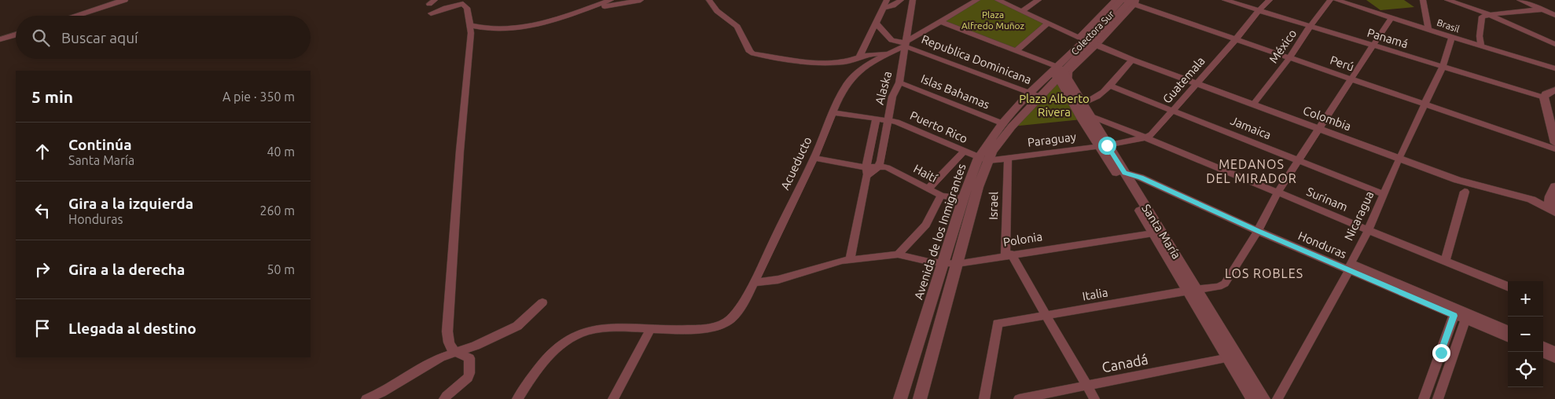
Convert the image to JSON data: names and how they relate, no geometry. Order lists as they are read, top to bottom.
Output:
{
  "streets": {
    "street": [
      "Brasil",
      "Panamá",
      "México",
      "Republica Dominicana",
      "Perú",
      "Guatemala",
      "Alaska",
      "Islas Bahamas",
      "Colombia",
      "Puerto Rico",
      "Jamaica",
      "Paraguay",
      "Acueducto",
      "Haití",
      "Surinam",
      "Israel",
      "Nicaragua",
      "Avenida de los Inmigrantes",
      "Santa María",
      "Polonia",
      "Honduras",
      "Italia",
      "Canadá"
    ]
  },
  "crossings": [
    ["Brasil", "Nicaragua"],
    ["Brasil", "Italia"],
    ["Panamá", "México"],
    ["Panamá", "Guatemala"],
    ["Panamá", "Nicaragua"],
    ["Panamá", "Italia"],
    ["México", "Perú"],
    ["México", "Colombia"],
    ["Republica Dominicana", "Alaska"],
    ["Republica Dominicana", "Acueducto"],
    ["Republica Dominicana", "Avenida de los Inmigrantes"],
    ["Perú", "Guatemala"],
    ["Perú", "Nicaragua"],
    ["Perú", "Avenida de los Inmigrantes"],
    ["Perú", "Italia"],
    ["Guatemala", "Colombia"],
    ["Guatemala", "Jamaica"],
    ["Guatemala", "Surinam"],
    ["Alaska", "Islas Bahamas"],
    ["Alaska", "Puerto Rico"],
    ["Alaska", "Acueducto"],
    ["Alaska", "Haití"],
    ["Islas Bahamas", "Avenida de los Inmigrantes"],
    ["Colombia", "Nicaragua"],
    ["Colombia", "Avenida de los Inmigrantes"],
    ["Colombia", "Italia"],
    ["Puerto Rico", "Paraguay"],
    ["Puerto Rico", "Acueducto"],
    ["Puerto Rico", "Avenida de los Inmigrantes"],
    ["Jamaica", "Nicaragua"],
    ["Jamaica", "Italia"],
    ["Paraguay", "Israel"],
    ["Paraguay", "Avenida de los Inmigrantes"],
    ["Paraguay", "Santa María"],
    ["Acueducto", "Haití"],
    ["Haití", "Avenida de los Inmigrantes"],
    ["Surinam", "Nicaragua"],
    ["Surinam", "Santa María"],
    ["Surinam", "Italia"],
    ["Israel", "Polonia"],
    ["Nicaragua", "Honduras"],
    ["Avenida de los Inmigrantes", "Santa María"],
    ["Avenida de los Inmigrantes", "Polonia"],
    ["Santa María", "Polonia"],
    ["Santa María", "Honduras"],
    ["Santa María", "Italia"],
    ["Santa María", "Canadá"],
    ["Honduras", "Italia"]
  ],
  "districts": ["MEDANOS DEL MIRADOR", "LOS ROBLES"],
  "parks": ["Plaza Alfredo Muñoz", "Plaza Alberto Rivera"],
  "page": {
    "search": "Buscar aquí",
    "heading": ["5 min", "A pie · 350 m"],
    "list": [
      ["Continúa", "Santa María", "40 m"],
      ["Gira a la izquierda", "Honduras", "260 m"],
      ["Gira a la derecha", "50 m"],
      "Llegada al destino"
    ],
    "map_buttons": ["+", "−"]
  }
}
